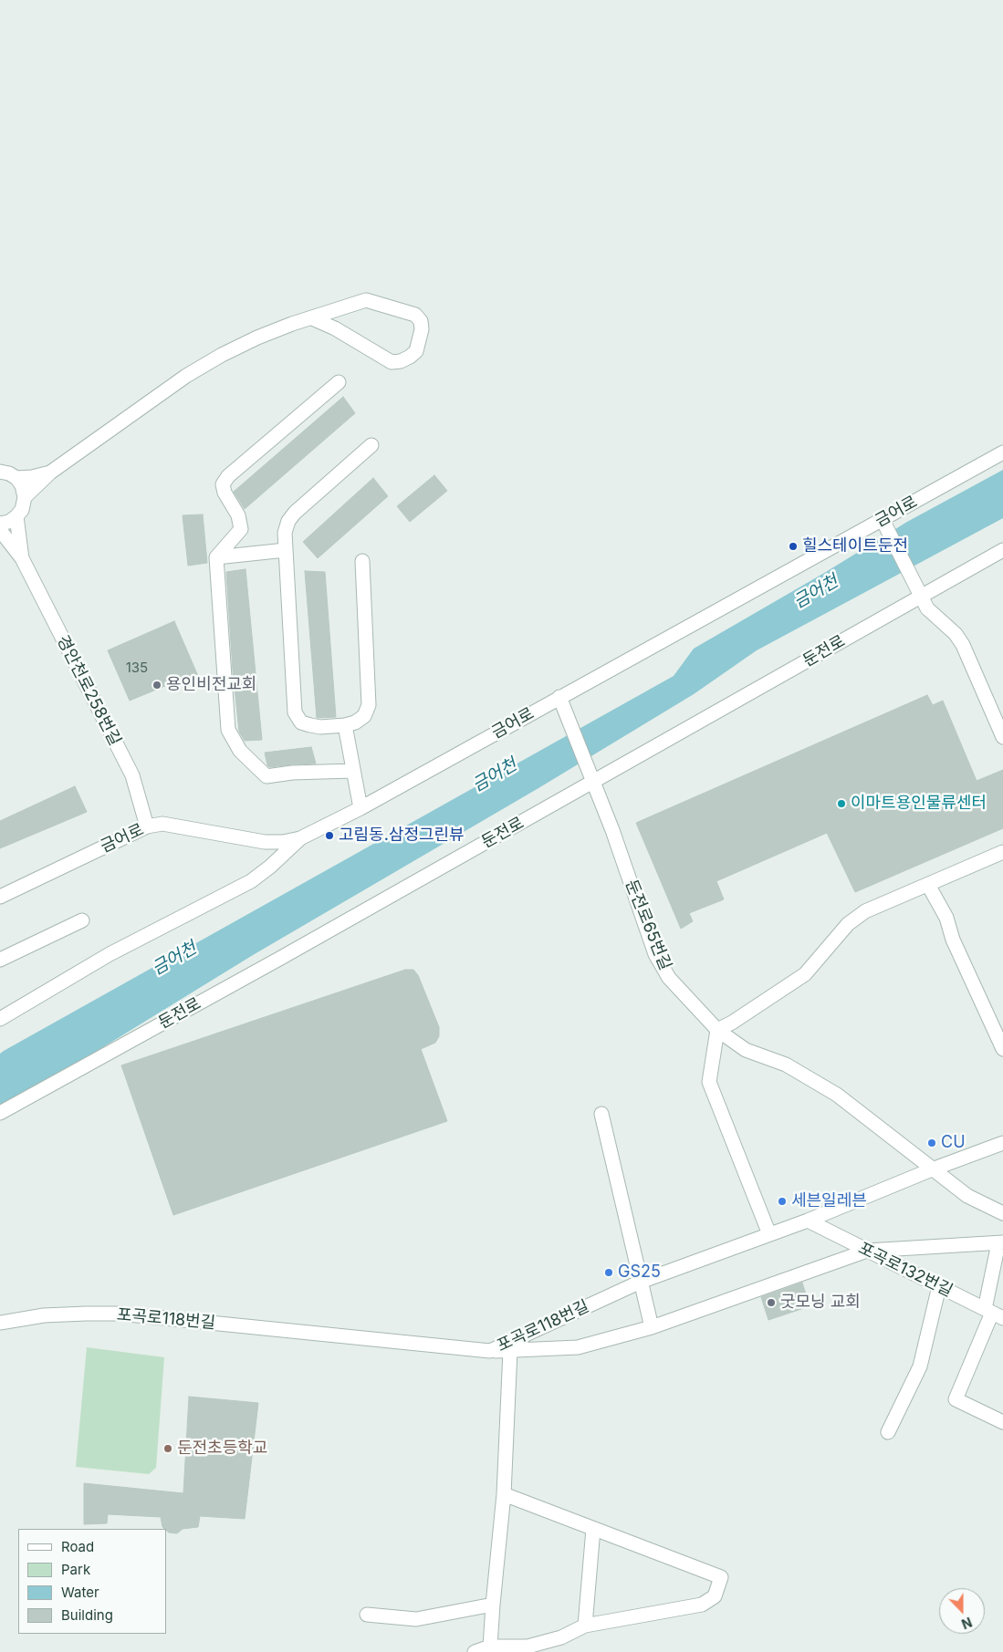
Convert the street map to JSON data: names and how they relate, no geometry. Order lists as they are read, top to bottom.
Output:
{
  "streets": {
    "street": [
      "금어로",
      "둔전로",
      "경안천로258번길",
      "둔전로65번길",
      "포곡로132번길",
      "포곡로118번길"
    ]
  },
  "crossings": [
    ["금어로", "경안천로258번길"],
    ["금어로", "둔전로65번길"],
    ["둔전로", "둔전로65번길"],
    ["둔전로65번길", "포곡로118번길"],
    ["포곡로132번길", "포곡로118번길"]
  ],
  "water": ["금어천"],
  "places": [
    "힐스테이트둔전",
    "용인비전교회",
    "이마트용인물류센터",
    "고림동.삼정그린뷰",
    "CU",
    "세븐일레븐",
    "GS25",
    "굿모닝 교회",
    "둔전초등학교"
  ],
  "house_numbers": ["135"],
  "legend": [
    "Road",
    "Park",
    "Water",
    "Building"
  ],
  "north": "bottom"
}
